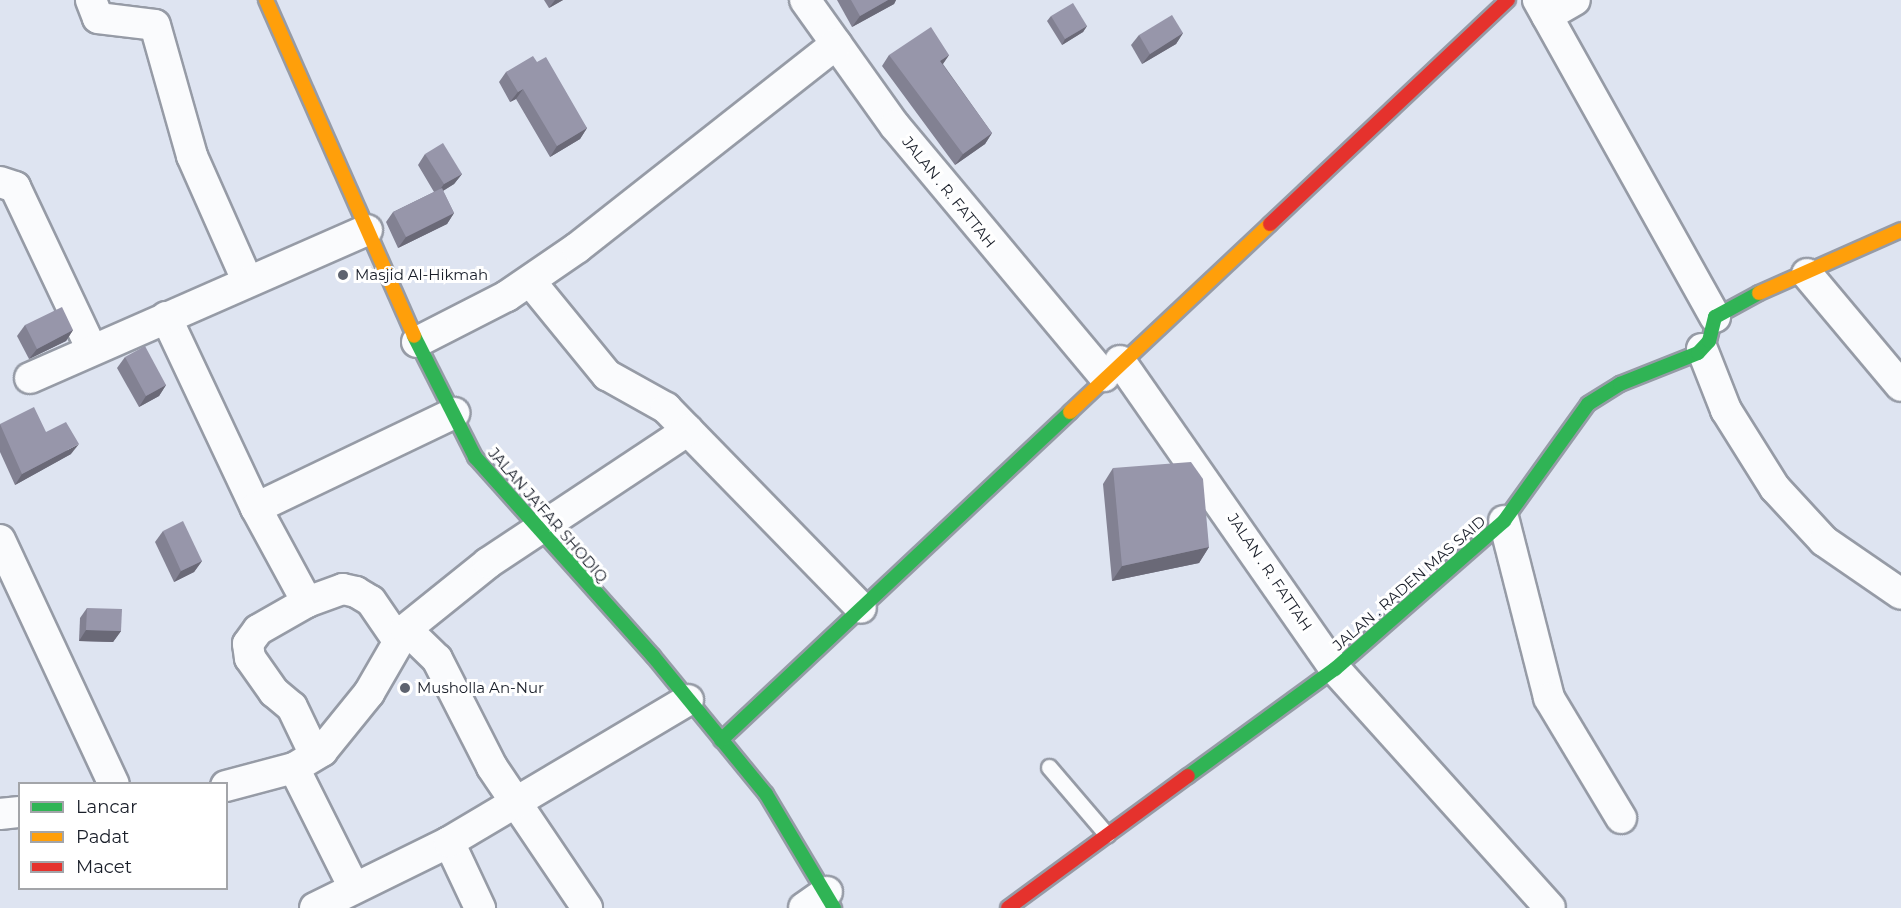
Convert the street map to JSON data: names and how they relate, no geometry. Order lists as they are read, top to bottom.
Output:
{
  "streets": {
    "street": ["JALAN . R. FATTAH", "JALAN JA'FAR SHODIQ", "JALAN . RADEN MAS SAID"]
  },
  "crossings": [
    ["JALAN . R. FATTAH", "JALAN . RADEN MAS SAID"]
  ],
  "places": ["Masjid Al-Hikmah", "Musholla An-Nur"],
  "legend": ["Lancar", "Padat", "Macet"]
}
